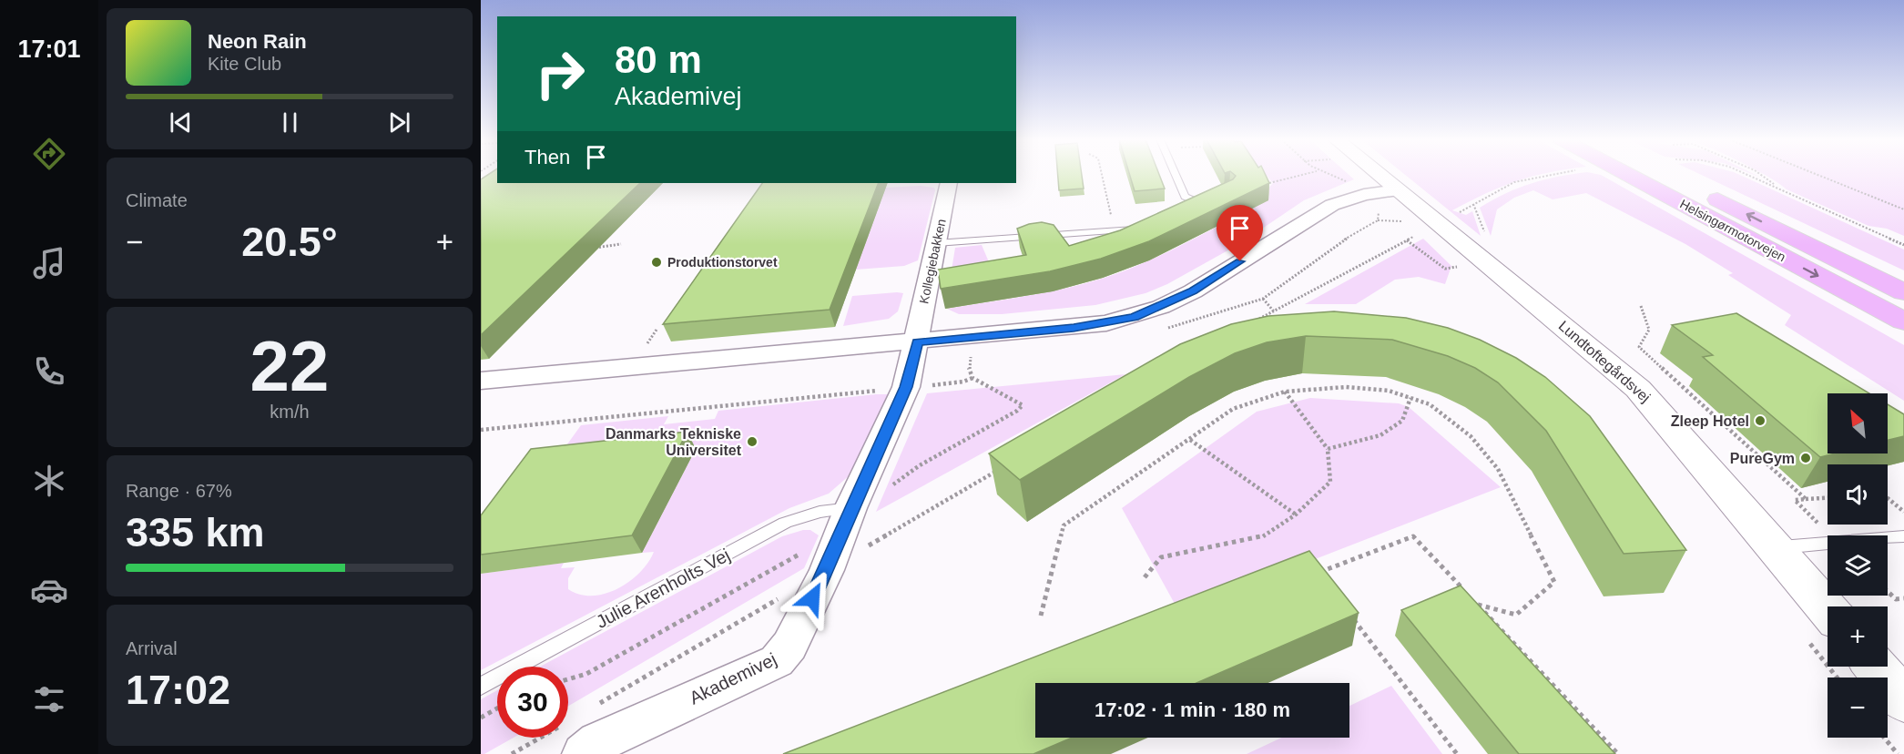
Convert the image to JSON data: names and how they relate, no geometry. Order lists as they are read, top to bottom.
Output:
{
  "streets": {
    "highway": ["Helsingørmotorvejen"],
    "street": ["Kollegiebakken", "Lundtoftegårdsvej", "Akademivej"],
    "lane": ["Julie Arenholts Vej"]
  },
  "crossings": [
    ["Kollegiebakken", "Akademivej"],
    ["Julie Arenholts Vej", "Akademivej"]
  ],
  "places": [
    "Produktionstorvet",
    "Zleep Hotel",
    "Danmarks Tekniske Universitet",
    "PureGym"
  ],
  "north": "top left",
  "page": {
    "tabs": "17:01",
    "turn": ["80 m", "Akademivej"],
    "song": ["Neon Rain", "Kite Club"],
    "then": "Then",
    "tile": [
      "Climate",
      ["22", "km/h"],
      ["Range · 67%", "335 km"],
      ["Arrival", "17:02"]
    ],
    "heat": ["−", "20.5°", "+"],
    "map_buttons": ["+", "−"],
    "limit": "30",
    "trip": "17:02 · 1 min · 180 m"
  }
}
